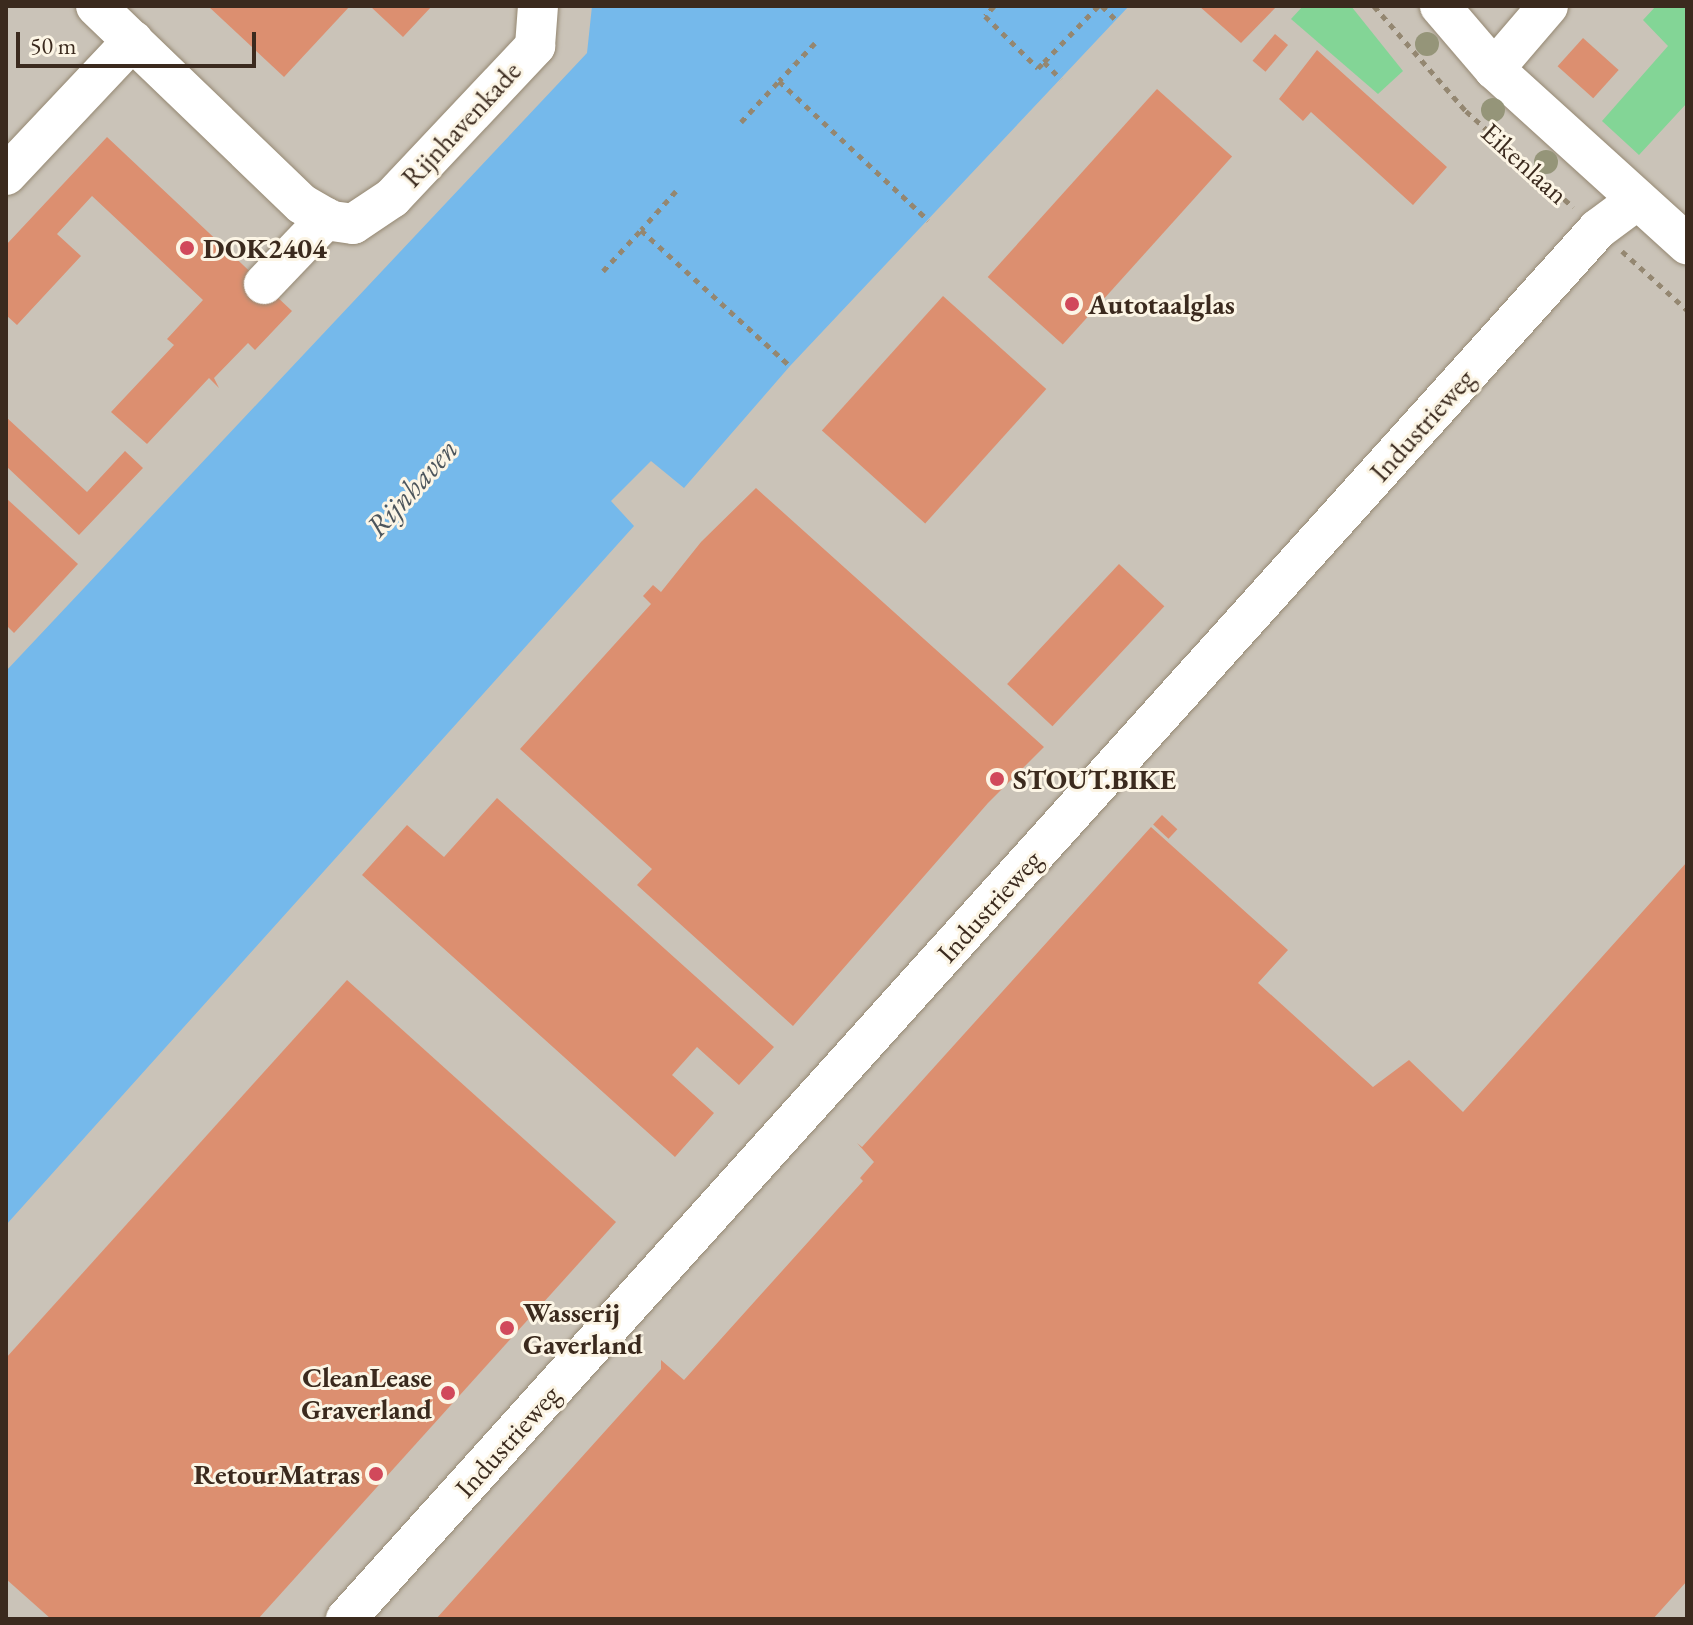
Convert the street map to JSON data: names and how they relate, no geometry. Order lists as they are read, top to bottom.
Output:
{
  "streets": {
    "street": ["Rijnhavenkade", "Eikenlaan", "Industrieweg"]
  },
  "crossings": [
    ["Eikenlaan", "Industrieweg"]
  ],
  "water": ["Rijnhaven"],
  "places": [
    "DOK2404",
    "Autotaalglas",
    "STOUT.BIKE",
    "Wasserij Gaverland",
    "CleanLease Graverland",
    "RetourMatras"
  ],
  "scale_bar": "50 m"
}
